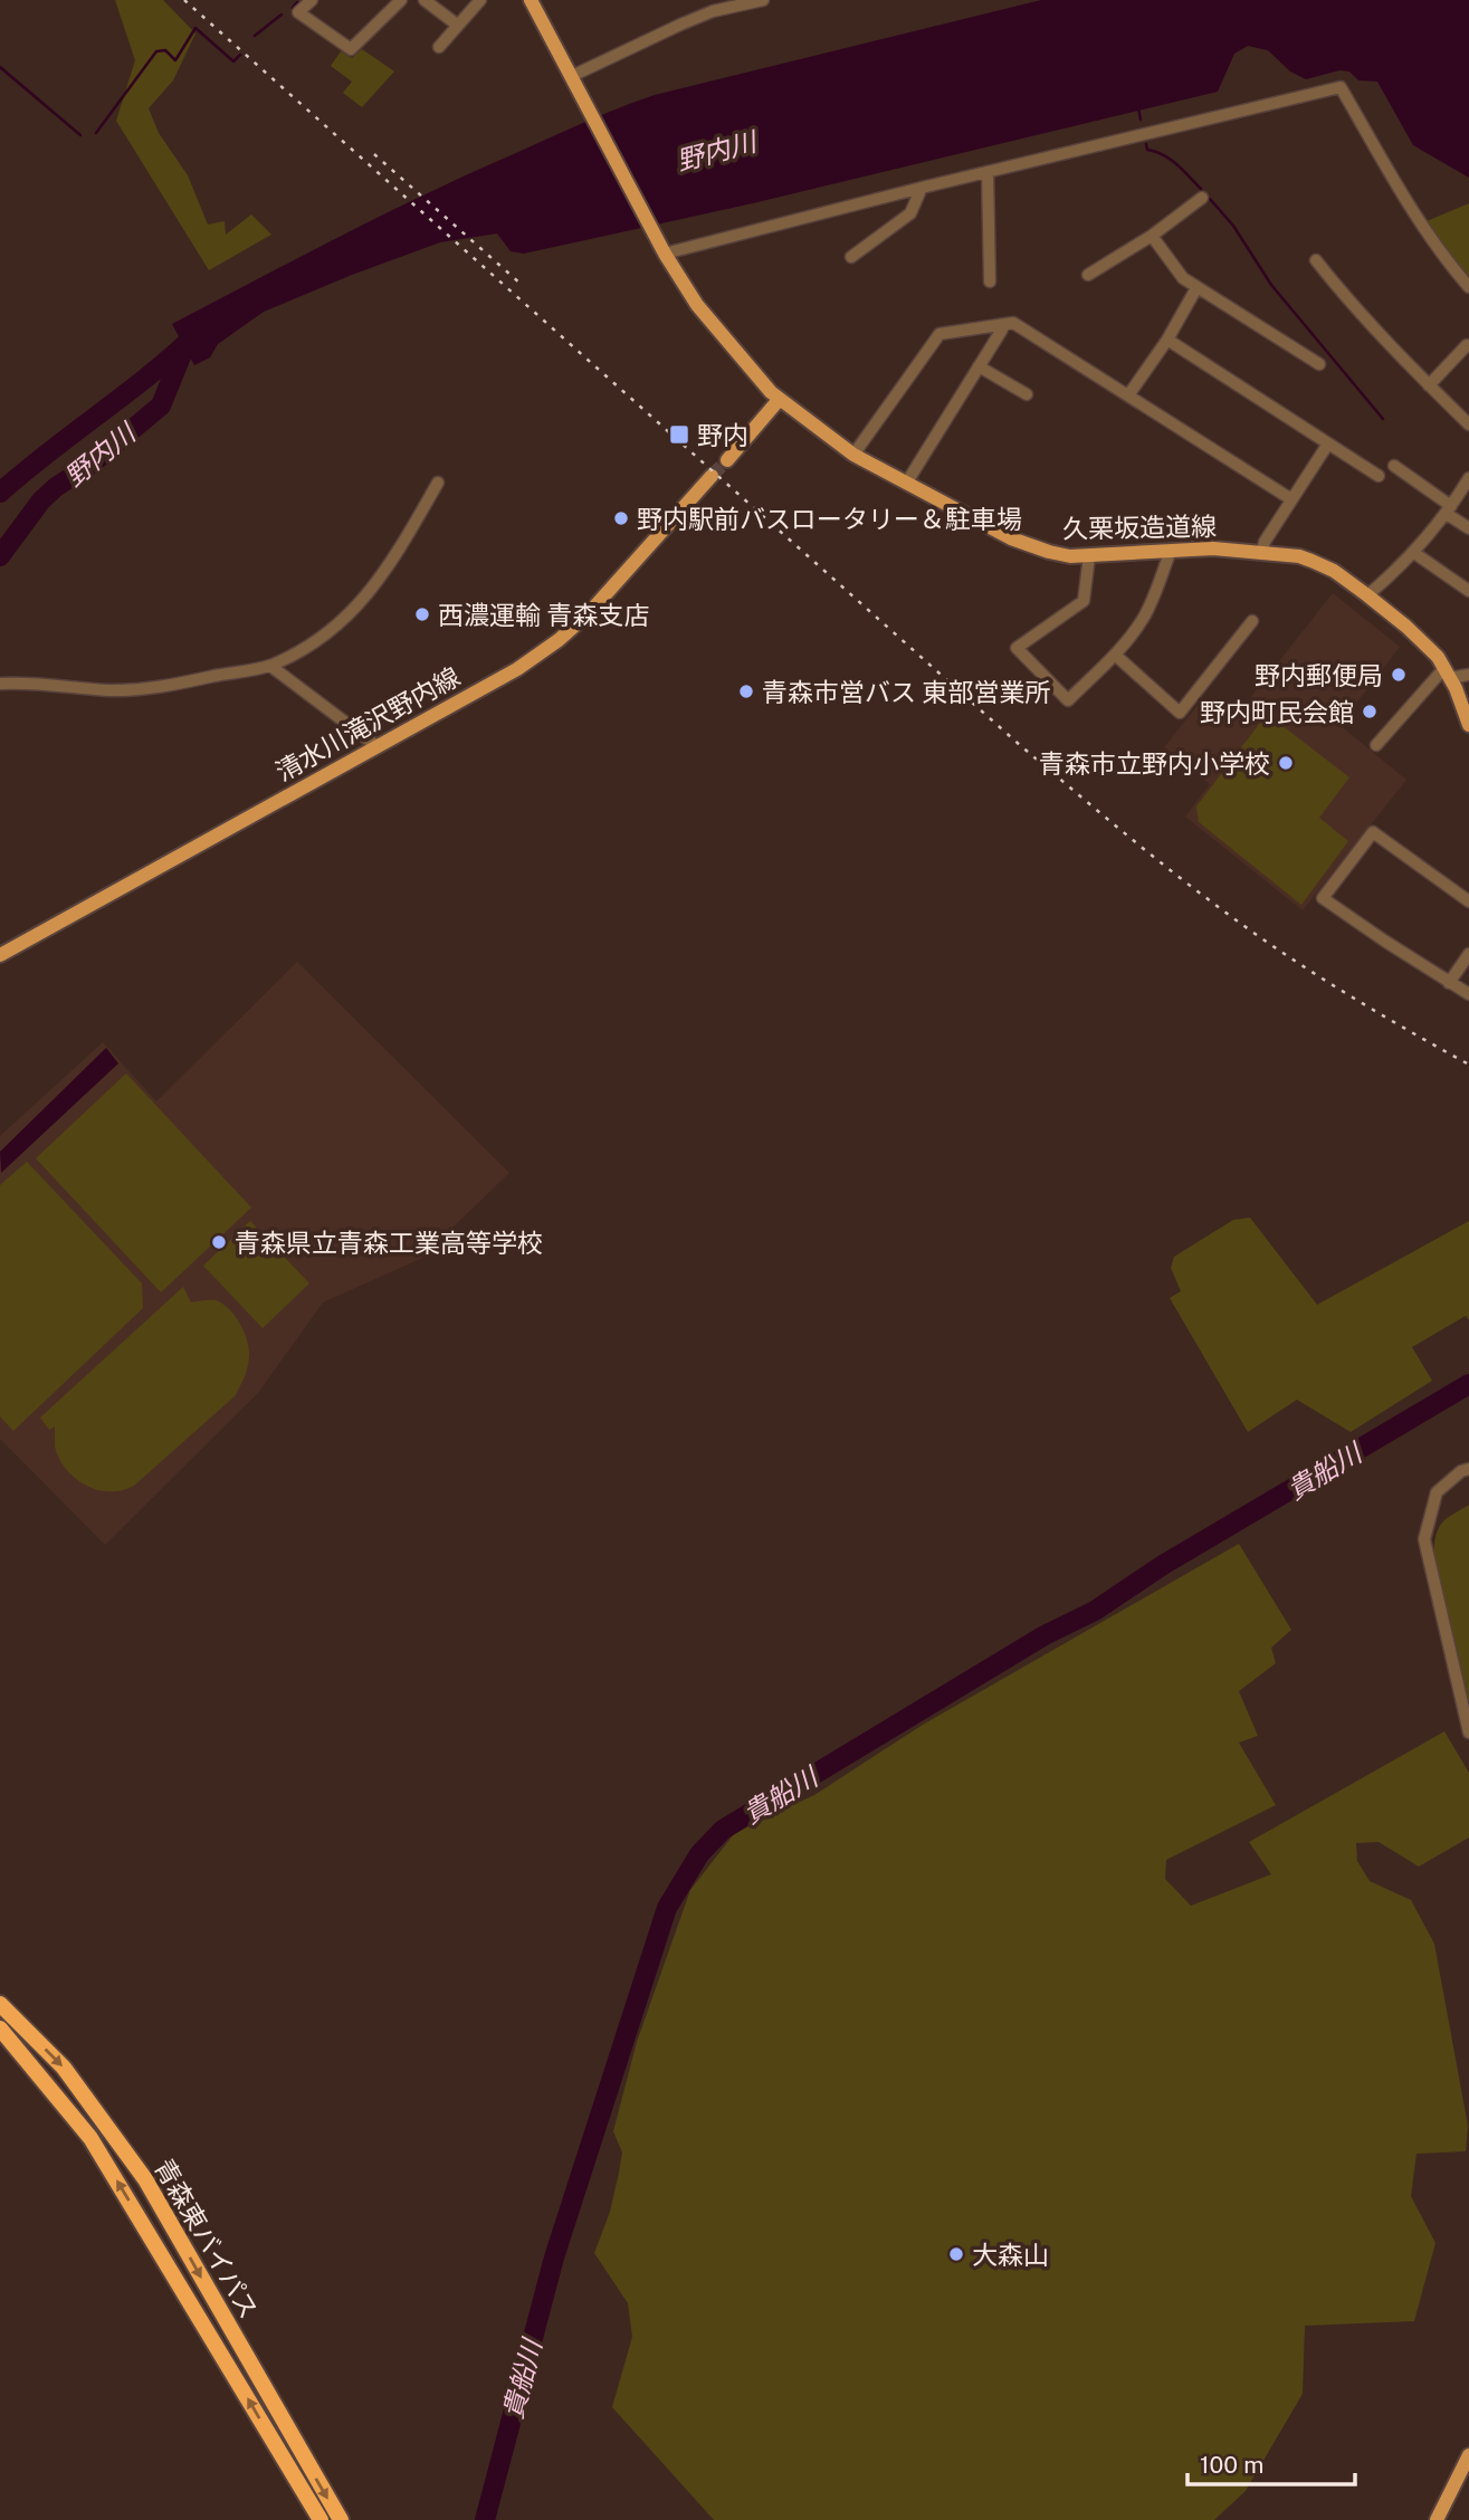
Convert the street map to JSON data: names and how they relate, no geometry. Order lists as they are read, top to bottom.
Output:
{
  "streets": {
    "highway": ["青森東バイパス"],
    "main road": ["久栗坂造道線", "清水川滝沢野内線"]
  },
  "water": ["野内川", "貴船川"],
  "places": {
    "transit": ["野内"],
    "other": [
      "野内駅前バスロータリー＆駐車場",
      "西濃運輸 青森支店",
      "野内郵便局",
      "青森市営バス 東部営業所",
      "野内町民会館",
      "青森市立野内小学校",
      "青森県立青森工業高等学校",
      "大森山"
    ]
  },
  "scale_bar": "100 m"
}
